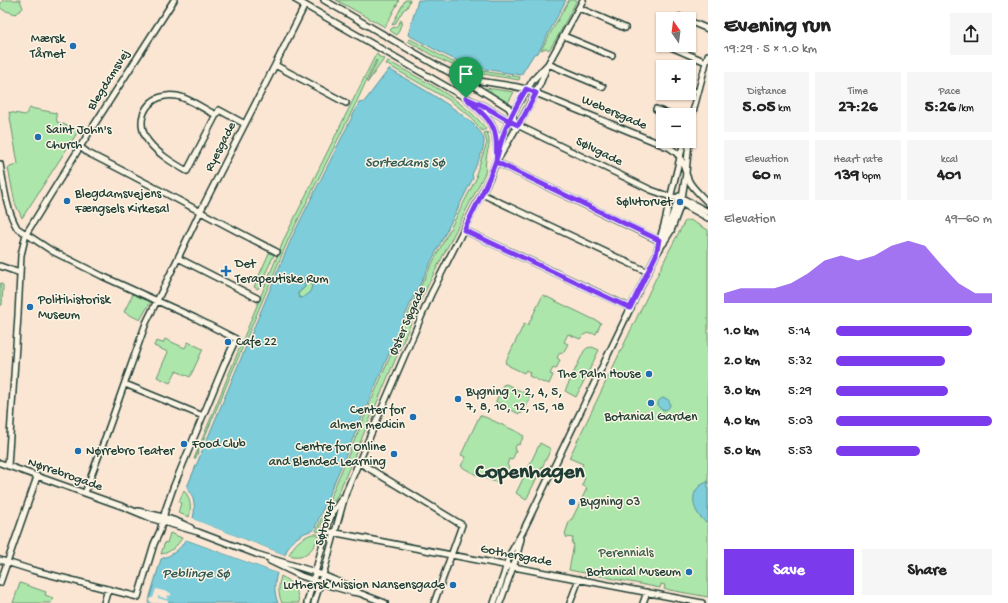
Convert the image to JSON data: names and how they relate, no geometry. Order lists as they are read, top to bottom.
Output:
{
  "streets": {
    "street": [
      "Blegdamsvej",
      "Webersgade",
      "Ryesgade",
      "Sølvgade",
      "Øster Søgade",
      "Nørrebrogade",
      "Søtorvet",
      "Gothersgade"
    ]
  },
  "crossings": [
    ["Blegdamsvej", "Nørrebrogade"],
    ["Webersgade", "Øster Søgade"],
    ["Ryesgade", "Nørrebrogade"],
    ["Sølvgade", "Øster Søgade"],
    ["Øster Søgade", "Søtorvet"],
    ["Søtorvet", "Gothersgade"]
  ],
  "districts": ["Copenhagen"],
  "water": ["Sortedams Sø", "Peblinge Sø"],
  "parks": ["Perennials"],
  "places": {
    "other": [
      "Mærsk Tårnet",
      "Saint John's Church",
      "Blegdamsvejens Fængsels Kirkesal",
      "Sølvtorvet",
      "Politihistorisk Museum",
      "Cafe 22",
      "The Palm House",
      "Bygning 1, 2, 4, 5, 7, 8, 10, 12, 15, 18",
      "Botanical Garden",
      "Center for almen medicin",
      "Food Club",
      "Nørrebro Teater",
      "Centre for Online and Blended Learning",
      "Bygning 03",
      "Botanical Museum",
      "Luthersk Mission Nansensgade"
    ],
    "health": ["Det Terapeutiske Rum"]
  },
  "north": "top",
  "page": {
    "heading": ["Evening run", "19:29 · 5 × 1.0 km"],
    "map_buttons": ["+", "−"],
    "stats": [
      ["Distance", "5.05 km"],
      ["Time", "27:26"],
      ["Pace", "5:26 /km"],
      ["Elevation", "60 m"],
      ["Heart rate", "139 bpm"],
      ["kcal", "401"]
    ],
    "chart": ["Elevation", "49–60 m"],
    "list": [
      {
        "name": "1.0 km",
        "note": "5:14"
      },
      {
        "name": "2.0 km",
        "note": "5:32"
      },
      {
        "name": "3.0 km",
        "note": "5:29"
      },
      {
        "name": "4.0 km",
        "note": "5:03"
      },
      {
        "name": "5.0 km",
        "note": "5:53"
      }
    ],
    "buttons": ["Save", "Share"]
  }
}
